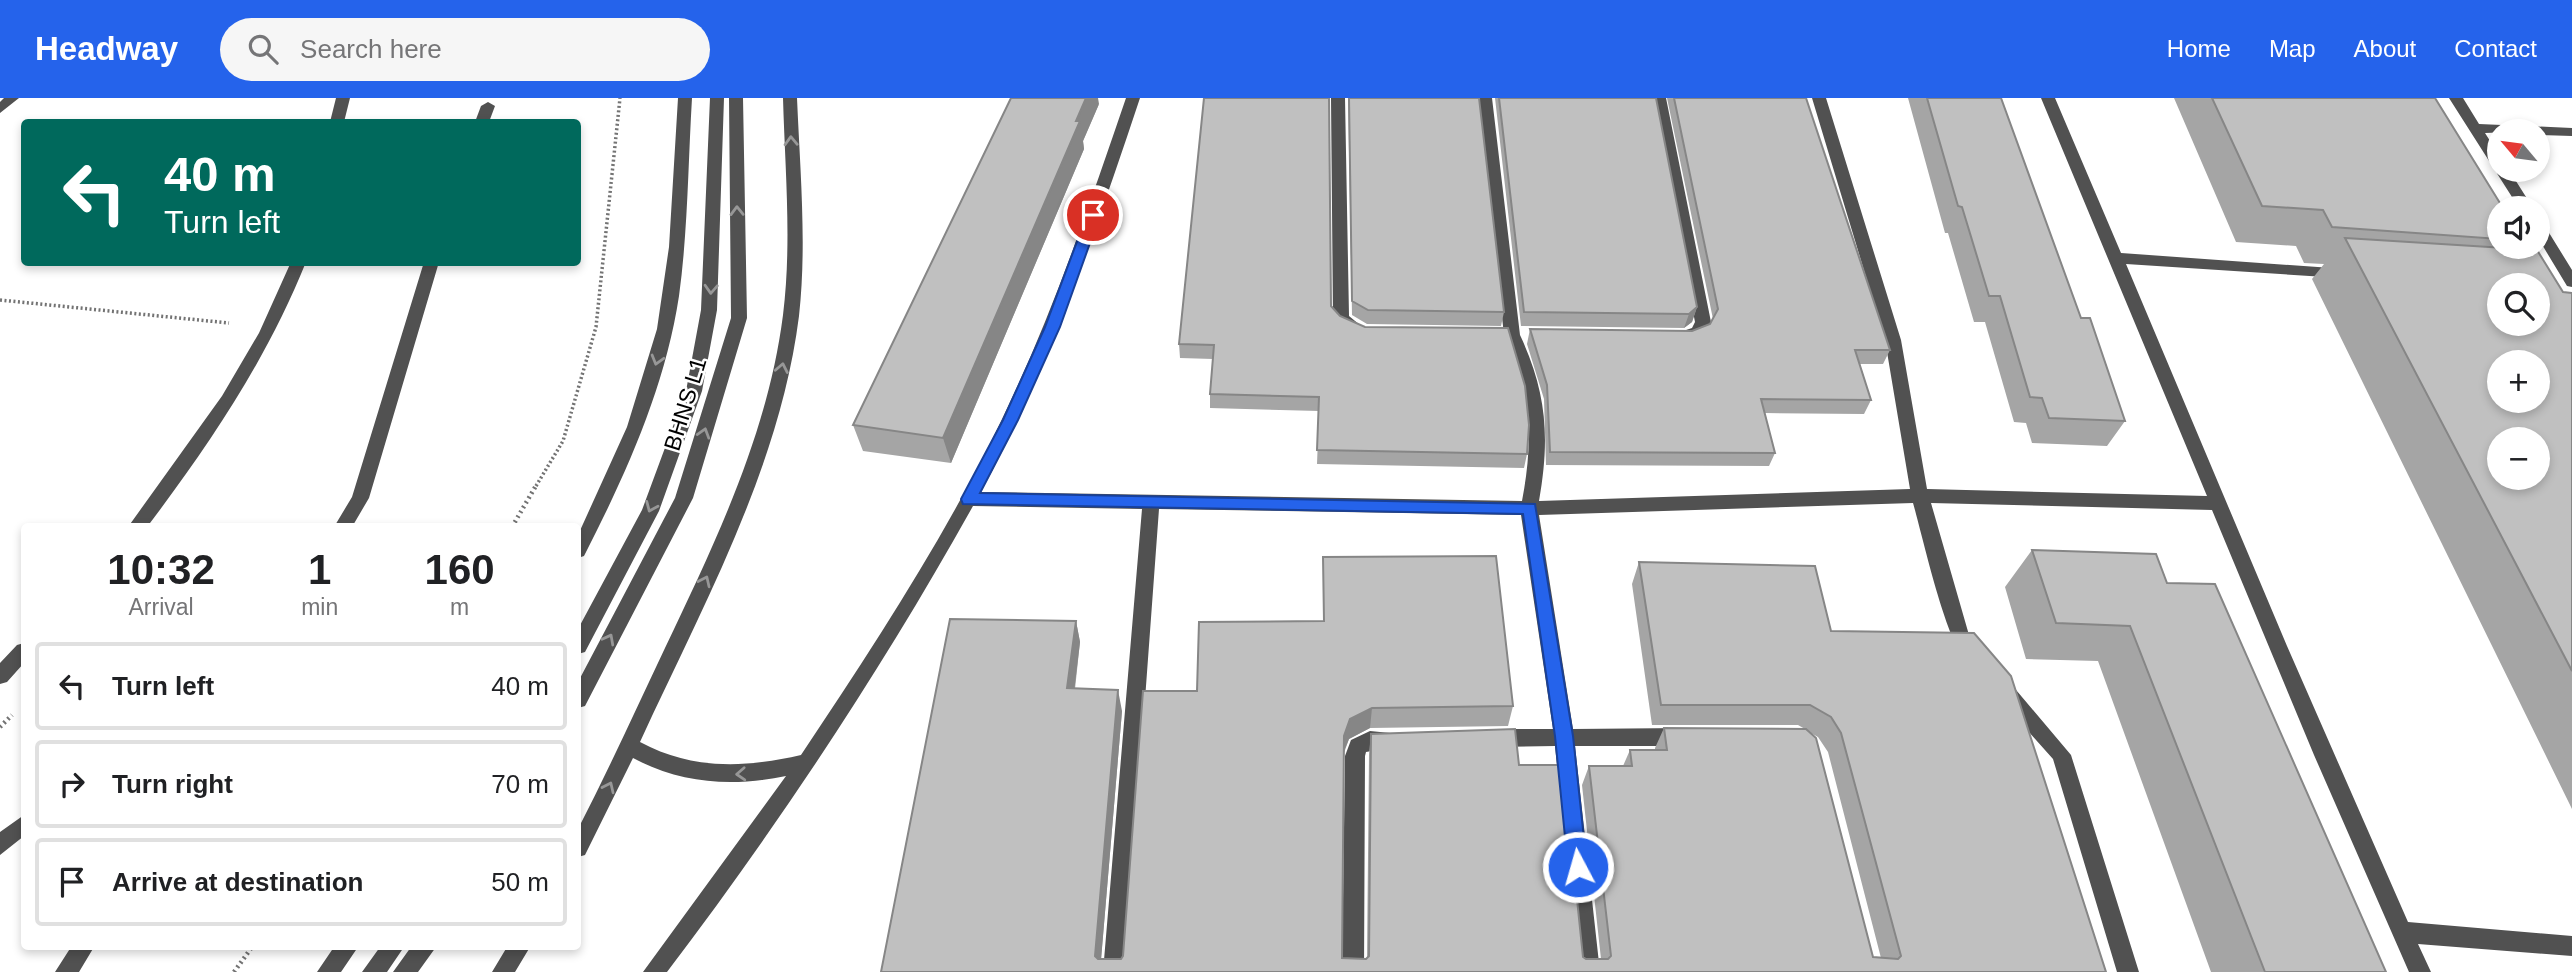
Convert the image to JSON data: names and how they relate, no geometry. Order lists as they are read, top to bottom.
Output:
{
  "streets": {
    "street": ["BHNS L1"]
  },
  "north": "top left",
  "page": {
    "header": "Headway",
    "search": "Search here",
    "nav": [
      "Home",
      "Map",
      "About",
      "Contact"
    ],
    "map_buttons": ["+", "−"],
    "turn": ["40 m", "Turn left"],
    "eta": [
      "10:32",
      "Arrival",
      "1",
      "min",
      "160",
      "m"
    ],
    "list": [
      {
        "name": "Turn left",
        "value": "40 m"
      },
      {
        "name": "Turn right",
        "value": "70 m"
      },
      {
        "name": "Arrive at destination",
        "value": "50 m"
      }
    ]
  }
}
